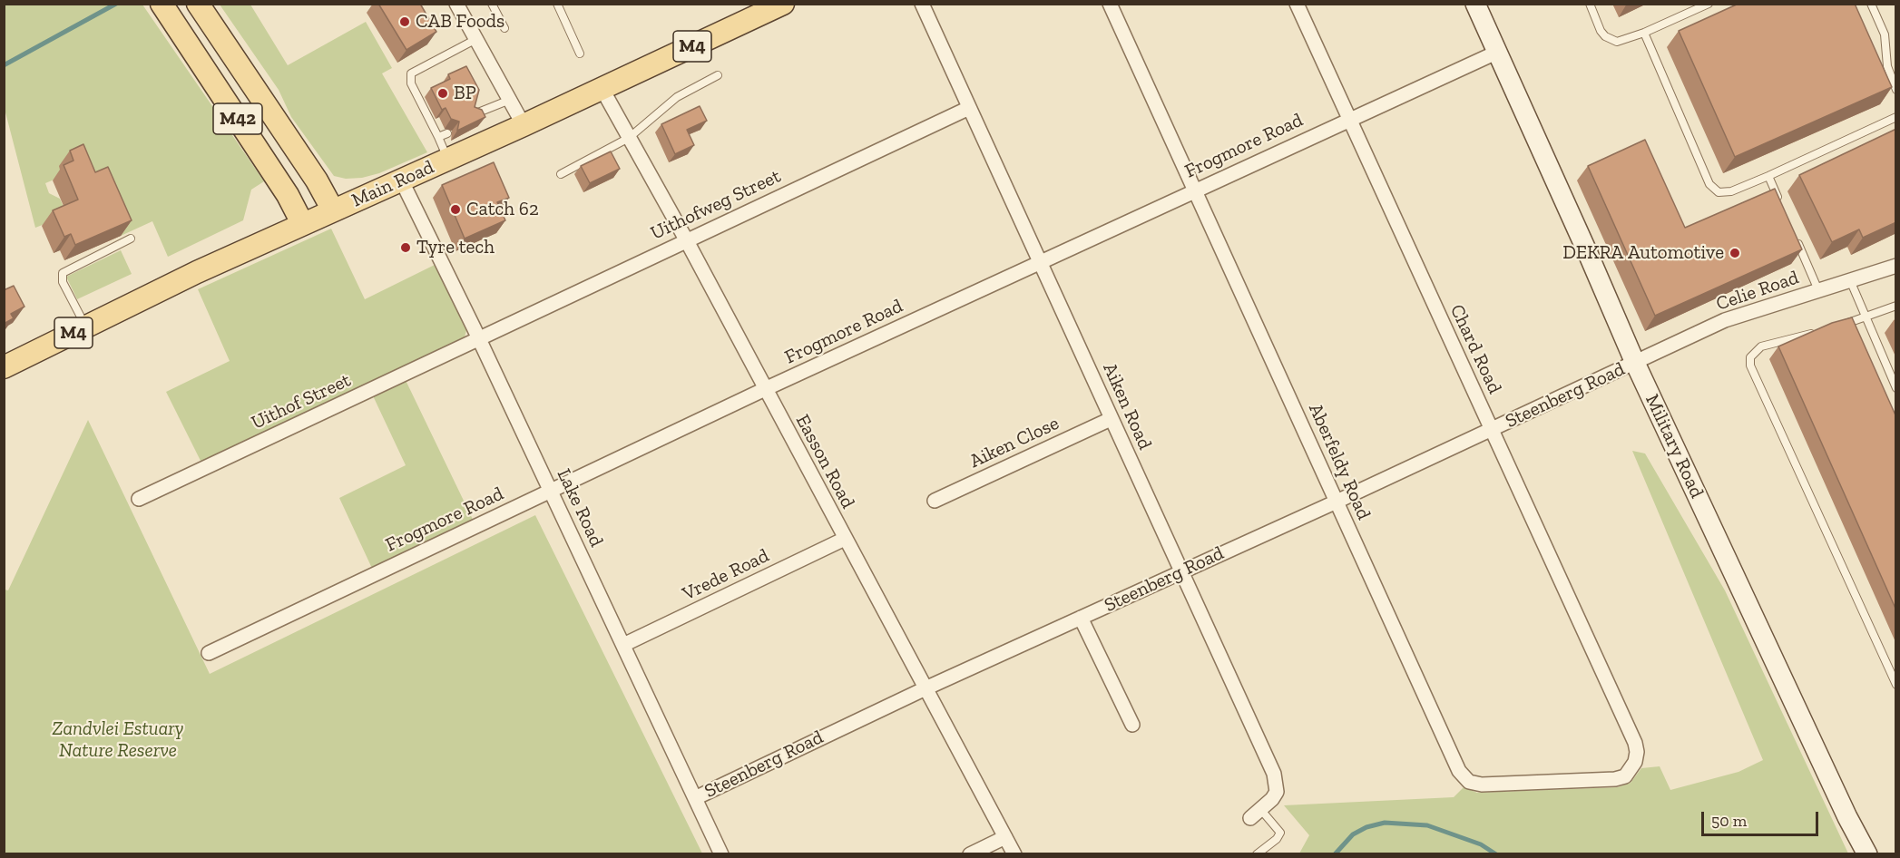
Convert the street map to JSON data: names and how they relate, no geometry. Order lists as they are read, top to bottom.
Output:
{
  "streets": {
    "main road": [
      "M4",
      "M42",
      "Main Road",
      "Military Road"
    ],
    "street": [
      "Frogmore Road",
      "Uithofweg Street",
      "Celie Road",
      "Chard Road",
      "Steenberg Road",
      "Uithof Street",
      "Aiken Road",
      "Aiken Close",
      "Easson Road",
      "Aberfeldy Road",
      "Lake Road",
      "Vrede Road"
    ]
  },
  "crossings": [
    ["M42", "Main Road"],
    ["Frogmore Road", "Chard Road"],
    ["Frogmore Road", "Aiken Road"],
    ["Frogmore Road", "Military Road"],
    ["Frogmore Road", "Easson Road"],
    ["Frogmore Road", "Aberfeldy Road"],
    ["Frogmore Road", "Lake Road"],
    ["Main Road", "Easson Road"],
    ["Main Road", "Lake Road"],
    ["Uithofweg Street", "Uithof Street"],
    ["Uithofweg Street", "Aiken Road"],
    ["Uithofweg Street", "Easson Road"],
    ["Uithofweg Street", "Lake Road"],
    ["Celie Road", "Steenberg Road"],
    ["Celie Road", "Military Road"],
    ["Chard Road", "Steenberg Road"],
    ["Chard Road", "Aberfeldy Road"],
    ["Steenberg Road", "Aiken Road"],
    ["Steenberg Road", "Military Road"],
    ["Steenberg Road", "Easson Road"],
    ["Steenberg Road", "Aberfeldy Road"],
    ["Steenberg Road", "Lake Road"],
    ["Uithof Street", "Lake Road"],
    ["Aiken Road", "Aiken Close"],
    ["Easson Road", "Vrede Road"],
    ["Lake Road", "Vrede Road"]
  ],
  "parks": ["Zandvlei Estuary Nature Reserve"],
  "places": [
    "CAB Foods",
    "BP",
    "Catch 62",
    "Tyre tech",
    "DEKRA Automotive"
  ],
  "scale_bar": "50 m"
}
